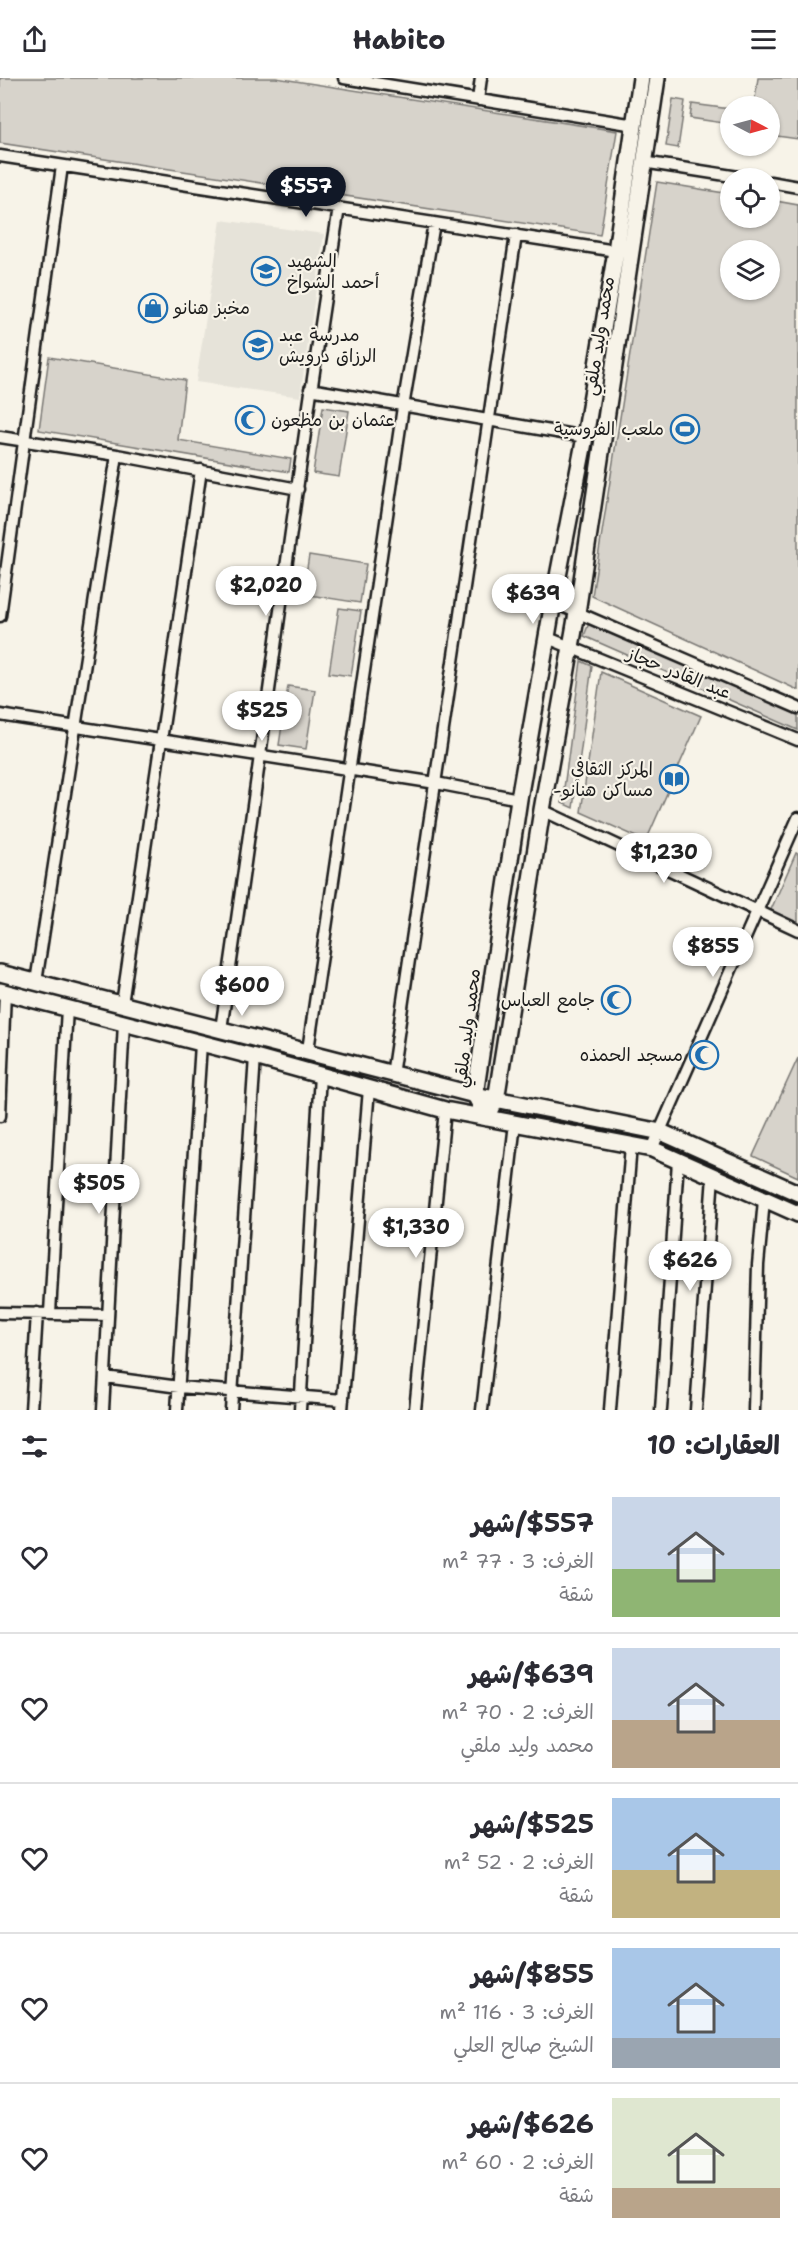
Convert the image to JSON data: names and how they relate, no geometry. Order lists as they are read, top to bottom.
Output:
{
  "streets": {
    "street": ["محمد وليد ملقي", "عبد القادر حجاز"]
  },
  "crossings": [
    ["محمد وليد ملقي", "عبد القادر حجاز"]
  ],
  "places": {
    "school or university": ["الشهيد أحمد الشواخ", "مدرسة عبد الرزاق درويش"],
    "shop": ["مخبز هنانو"],
    "mosque": ["عثمان بن مظعون", "جامع العباس", "مسجد الحمذه"],
    "sports": ["ملعب الفروسية"],
    "library": ["المركز الثقافي -مساكن هنانو"]
  },
  "north": "right",
  "page": {
    "header": "Habito",
    "price": [
      "$557",
      "$2,020",
      "$639",
      "$525",
      "$1,230",
      "$855",
      "$600",
      "$505",
      "$1,330",
      "$626"
    ],
    "heading": "العقارات: 10",
    "list": [
      {
        "name": "$557/شهر",
        "note": "الغرف: 3 · 77 m² · شقة"
      },
      {
        "name": "$639/شهر",
        "note": "الغرف: 2 · 70 m² · محمد وليد ملقي"
      },
      {
        "name": "$525/شهر",
        "note": "الغرف: 2 · 52 m² · شقة"
      },
      {
        "name": "$855/شهر",
        "note": "الغرف: 3 · 116 m² · الشيخ صالح العلي"
      },
      {
        "name": "$626/شهر",
        "note": "الغرف: 2 · 60 m² · شقة"
      }
    ]
  }
}
